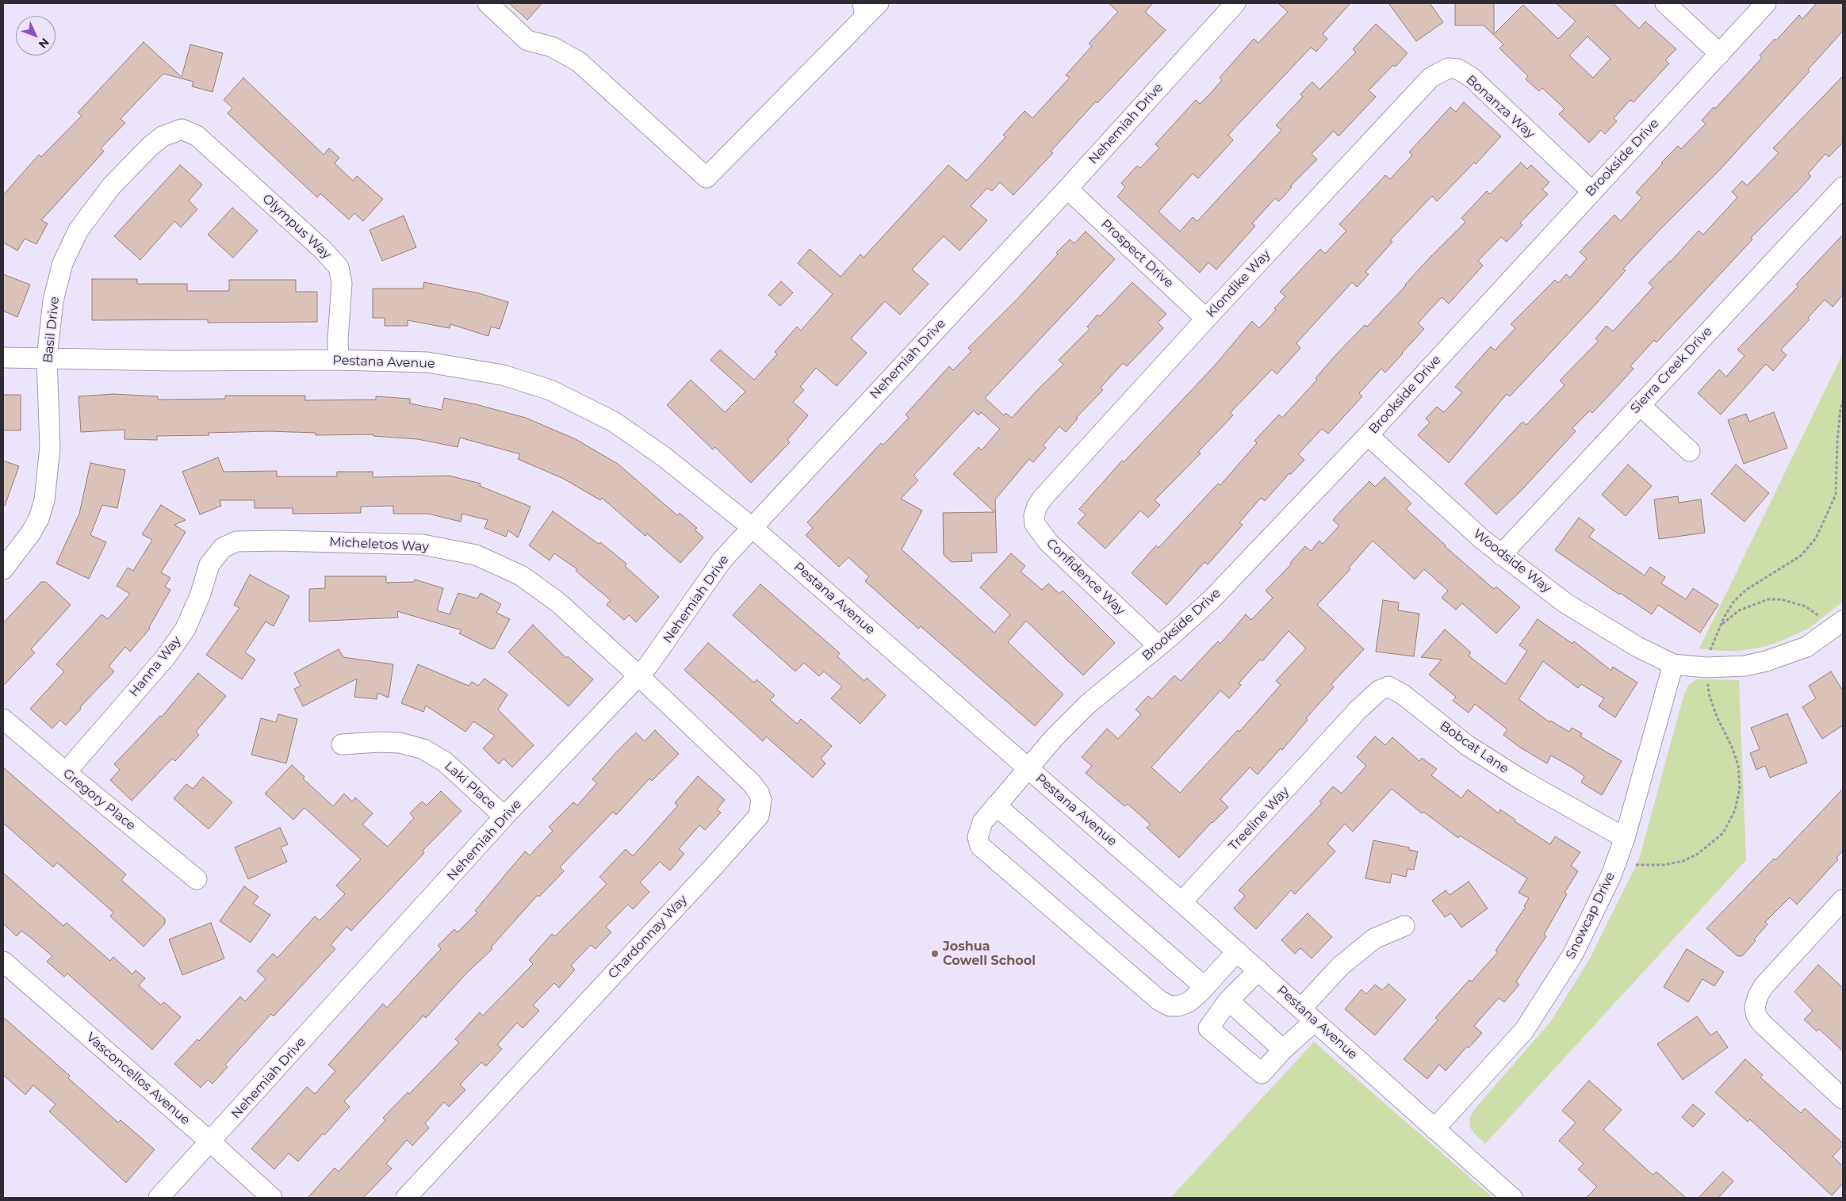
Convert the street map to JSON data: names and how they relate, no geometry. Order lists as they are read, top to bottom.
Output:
{
  "streets": {
    "street": [
      "Bonanza Way",
      "Nehemiah Drive",
      "Brookside Drive",
      "Olympus Way",
      "Prospect Drive",
      "Klondike Way",
      "Basil Drive",
      "Pestana Avenue",
      "Sierra Creek Drive",
      "Micheletos Way",
      "Woodside Way",
      "Confidence Way",
      "Hanna Way",
      "Bobcat Lane",
      "Laki Place",
      "Gregory Place",
      "Treeline Way",
      "Snowcap Drive",
      "Chardonnay Way",
      "Vasconcellos Avenue"
    ]
  },
  "crossings": [
    ["Bonanza Way", "Brookside Drive"],
    ["Bonanza Way", "Klondike Way"],
    ["Nehemiah Drive", "Prospect Drive"],
    ["Nehemiah Drive", "Pestana Avenue"],
    ["Nehemiah Drive", "Micheletos Way"],
    ["Nehemiah Drive", "Laki Place"],
    ["Nehemiah Drive", "Chardonnay Way"],
    ["Nehemiah Drive", "Vasconcellos Avenue"],
    ["Brookside Drive", "Pestana Avenue"],
    ["Brookside Drive", "Woodside Way"],
    ["Brookside Drive", "Confidence Way"],
    ["Olympus Way", "Basil Drive"],
    ["Olympus Way", "Pestana Avenue"],
    ["Prospect Drive", "Klondike Way"],
    ["Klondike Way", "Confidence Way"],
    ["Basil Drive", "Pestana Avenue"],
    ["Pestana Avenue", "Treeline Way"],
    ["Pestana Avenue", "Snowcap Drive"],
    ["Sierra Creek Drive", "Woodside Way"],
    ["Micheletos Way", "Hanna Way"],
    ["Micheletos Way", "Chardonnay Way"],
    ["Woodside Way", "Snowcap Drive"],
    ["Hanna Way", "Gregory Place"],
    ["Bobcat Lane", "Treeline Way"],
    ["Bobcat Lane", "Snowcap Drive"]
  ],
  "places": ["Joshua Cowell School"],
  "north": "bottom right"
}
